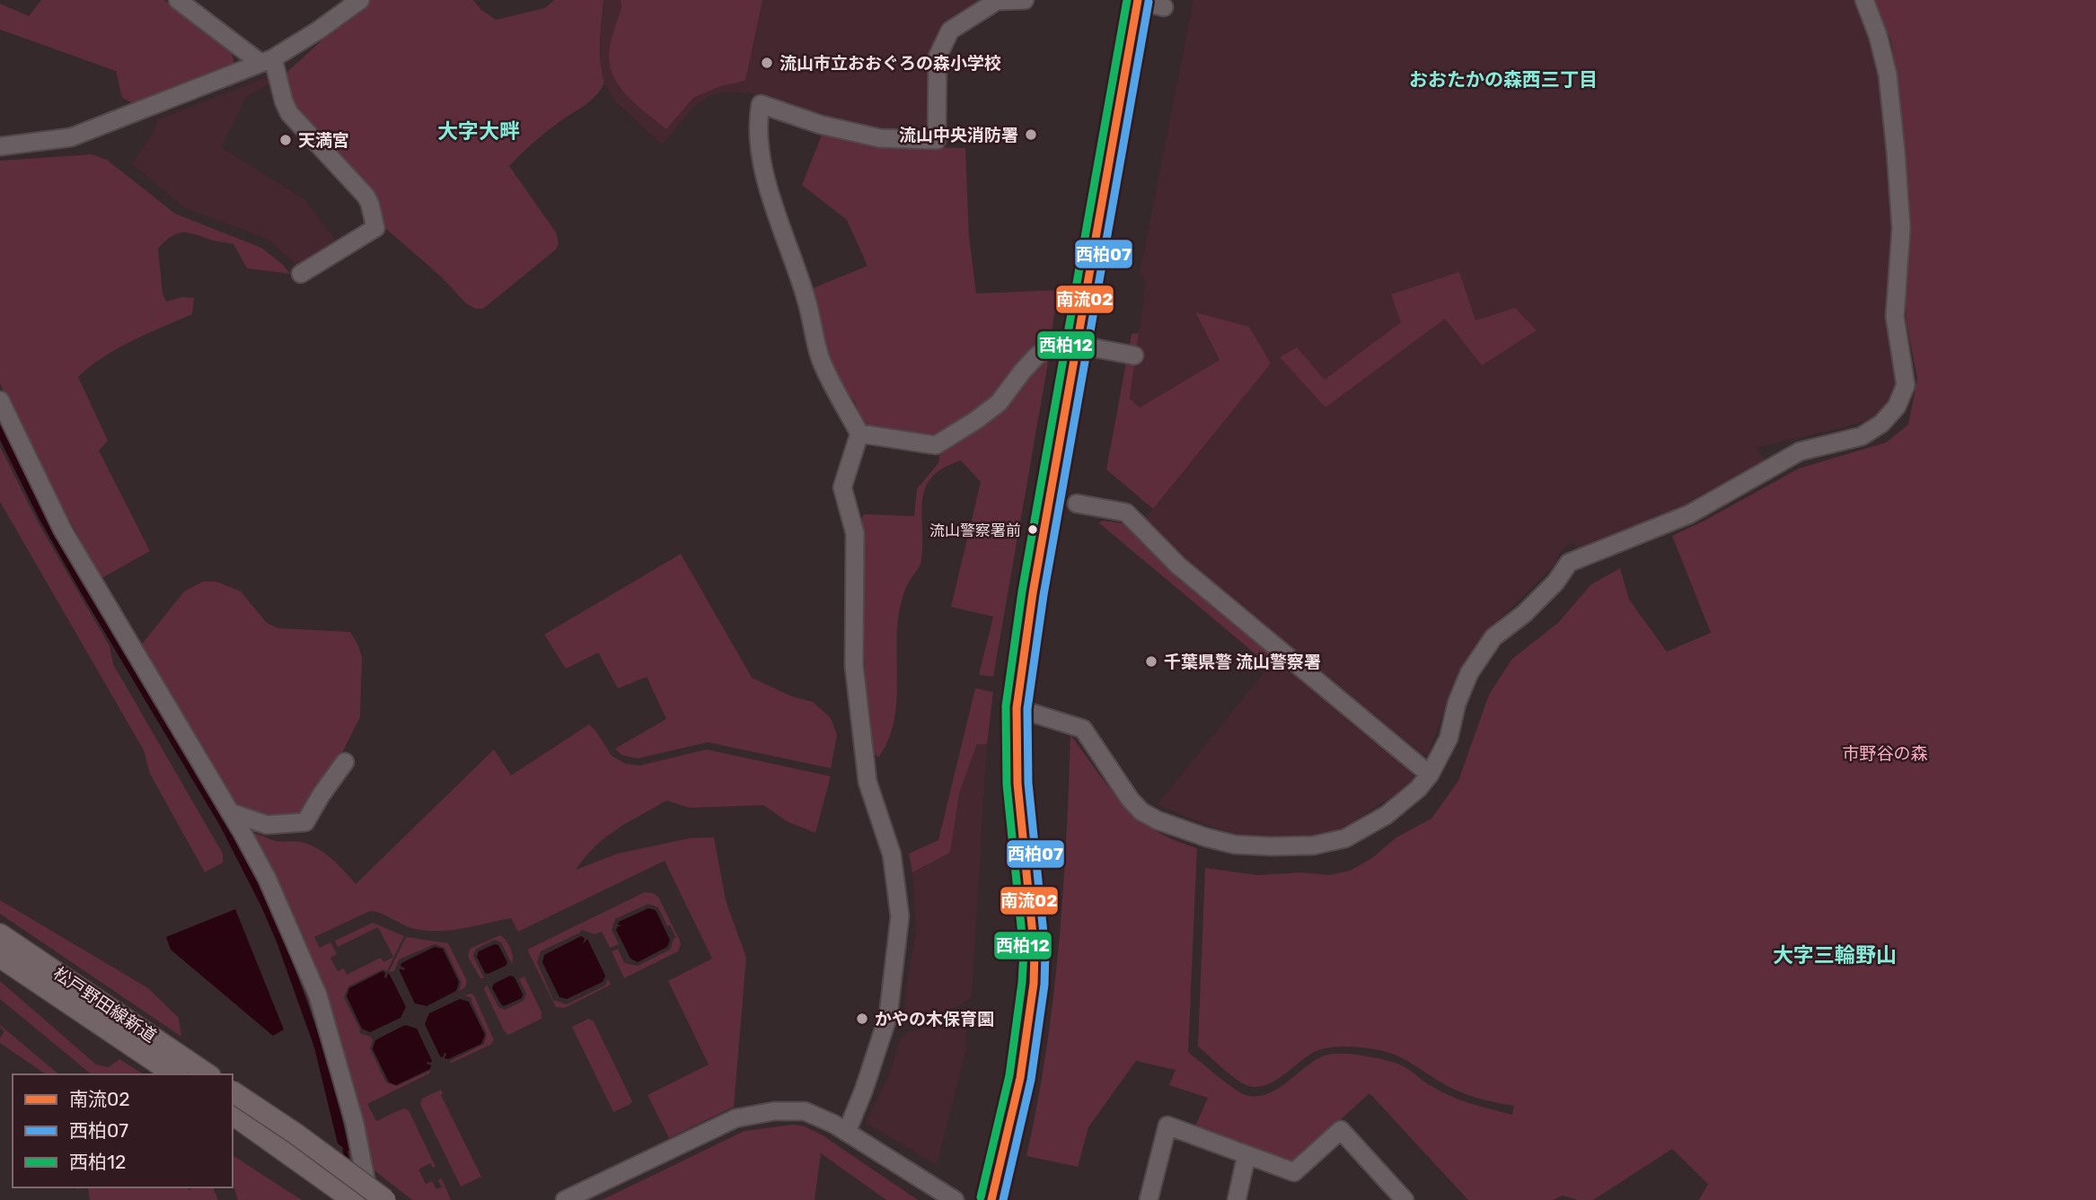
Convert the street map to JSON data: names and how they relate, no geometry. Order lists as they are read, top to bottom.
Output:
{
  "streets": {
    "main road": ["松戸野田線新道"]
  },
  "districts": ["おおたかの森西三丁目", "大字大畔", "大字三輪野山"],
  "parks": ["市野谷の森"],
  "places": [
    "流山市立おおぐろの森小学校",
    "流山中央消防署",
    "天満宮",
    "流山警察署前",
    "千葉県警 流山警察署",
    "かやの木保育園"
  ],
  "lines": ["transit line 南流02", "transit line 西柏12", "transit line 西柏07"],
  "legend": ["南流02", "西柏07", "西柏12"]
}
